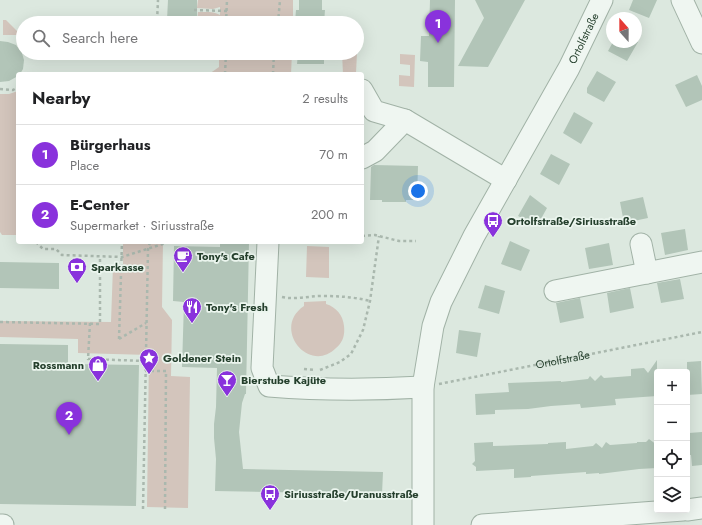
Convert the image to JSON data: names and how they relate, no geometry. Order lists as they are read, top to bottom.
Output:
{
  "streets": {
    "street": ["Ortolfstraße"]
  },
  "places": {
    "bus stop": ["Ortolfstraße/Siriusstraße", "Siriusstraße/Uranusstraße"],
    "cafe": ["Tony's Cafe"],
    "bank": ["Sparkasse"],
    "restaurant": ["Tony's Fresh"],
    "place": ["Goldener Stein"],
    "shop": ["Rossmann"],
    "bar": ["Bierstube Kajüte"]
  },
  "north": "top",
  "page": {
    "pins": ["1", "2"],
    "search": "Search here",
    "heading": ["Nearby", "2 results"],
    "list": [
      {
        "mark": "1",
        "name": "Bürgerhaus",
        "note": "Place",
        "value": "70 m"
      },
      {
        "mark": "2",
        "name": "E-Center",
        "note": "Supermarket · Siriusstraße",
        "value": "200 m"
      }
    ],
    "map_buttons": ["+", "−"]
  }
}
